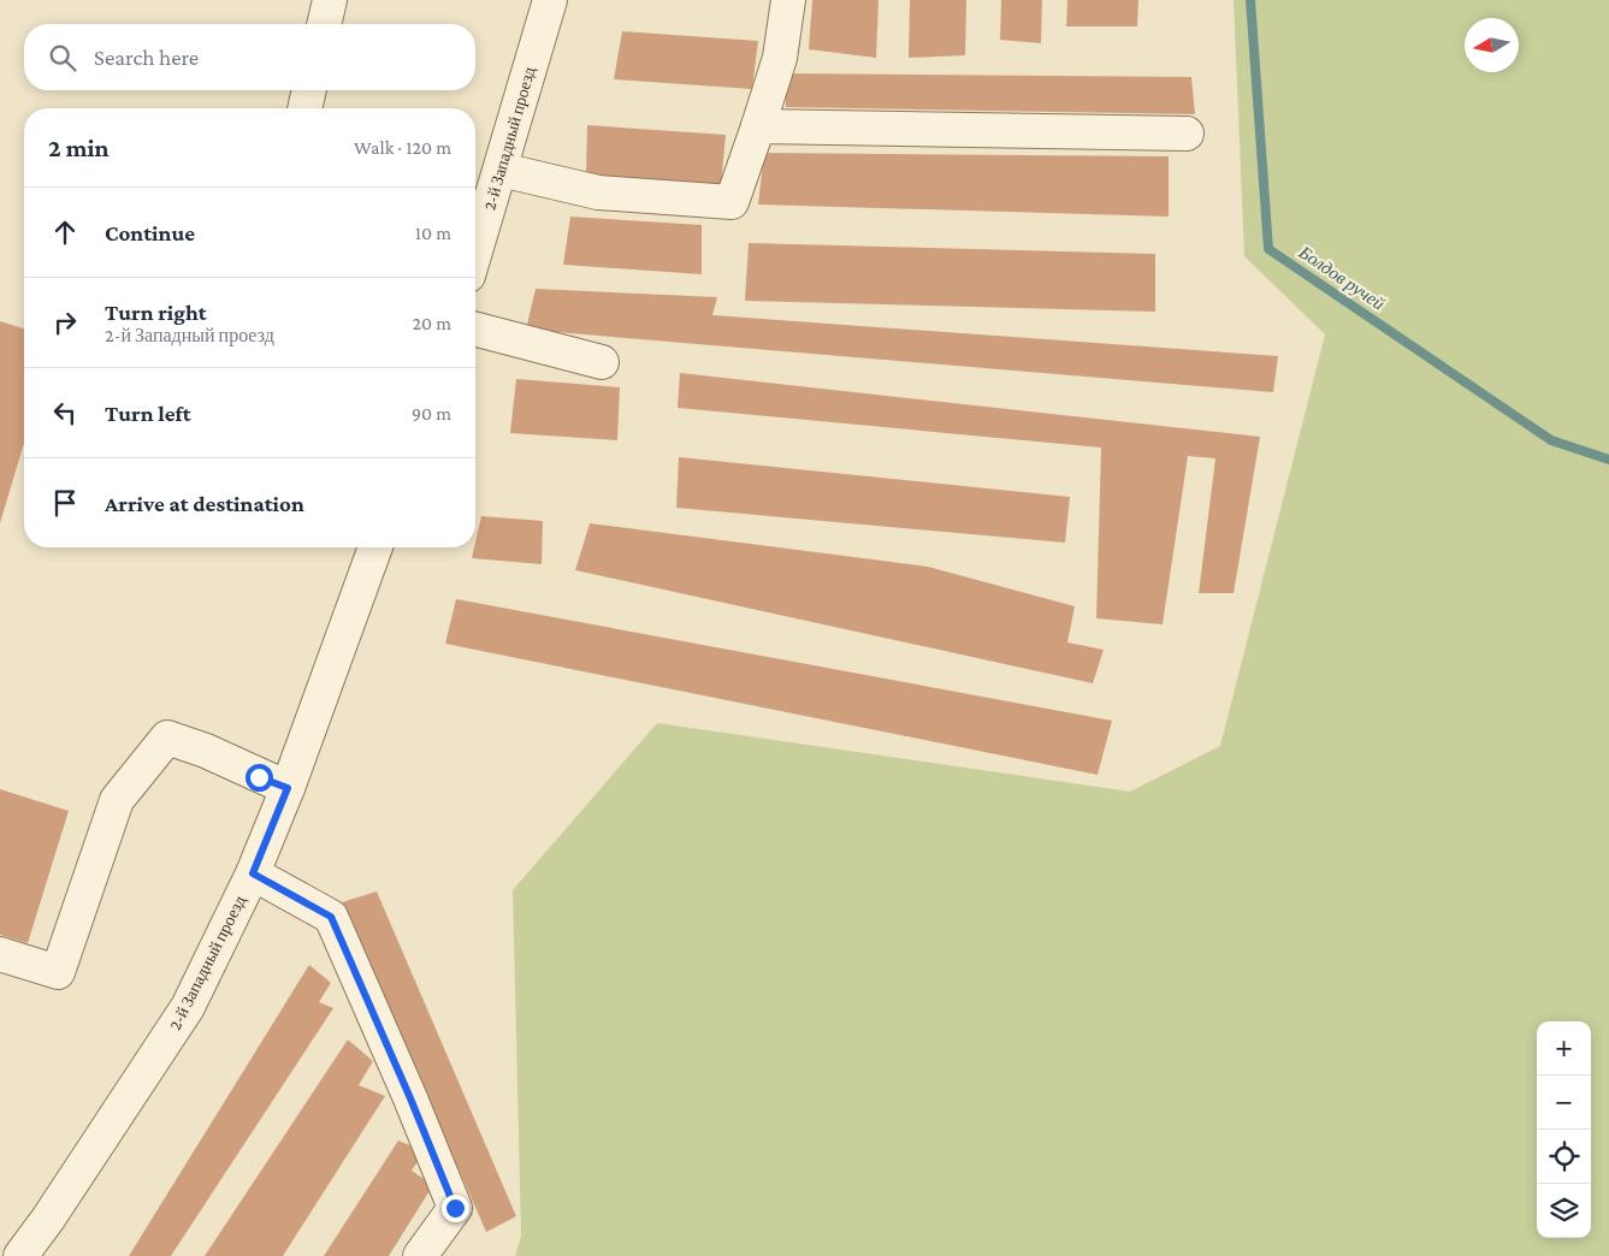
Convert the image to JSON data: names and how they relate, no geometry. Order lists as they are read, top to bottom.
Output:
{
  "streets": {
    "street": ["2-й Западный проезд"]
  },
  "water": ["Болдов ручей"],
  "north": "left",
  "page": {
    "search": "Search here",
    "heading": ["2 min", "Walk · 120 m"],
    "list": [
      ["Continue", "10 m"],
      ["Turn right", "2-й Западный проезд", "20 m"],
      ["Turn left", "90 m"],
      "Arrive at destination"
    ],
    "map_buttons": ["+", "−"]
  }
}
